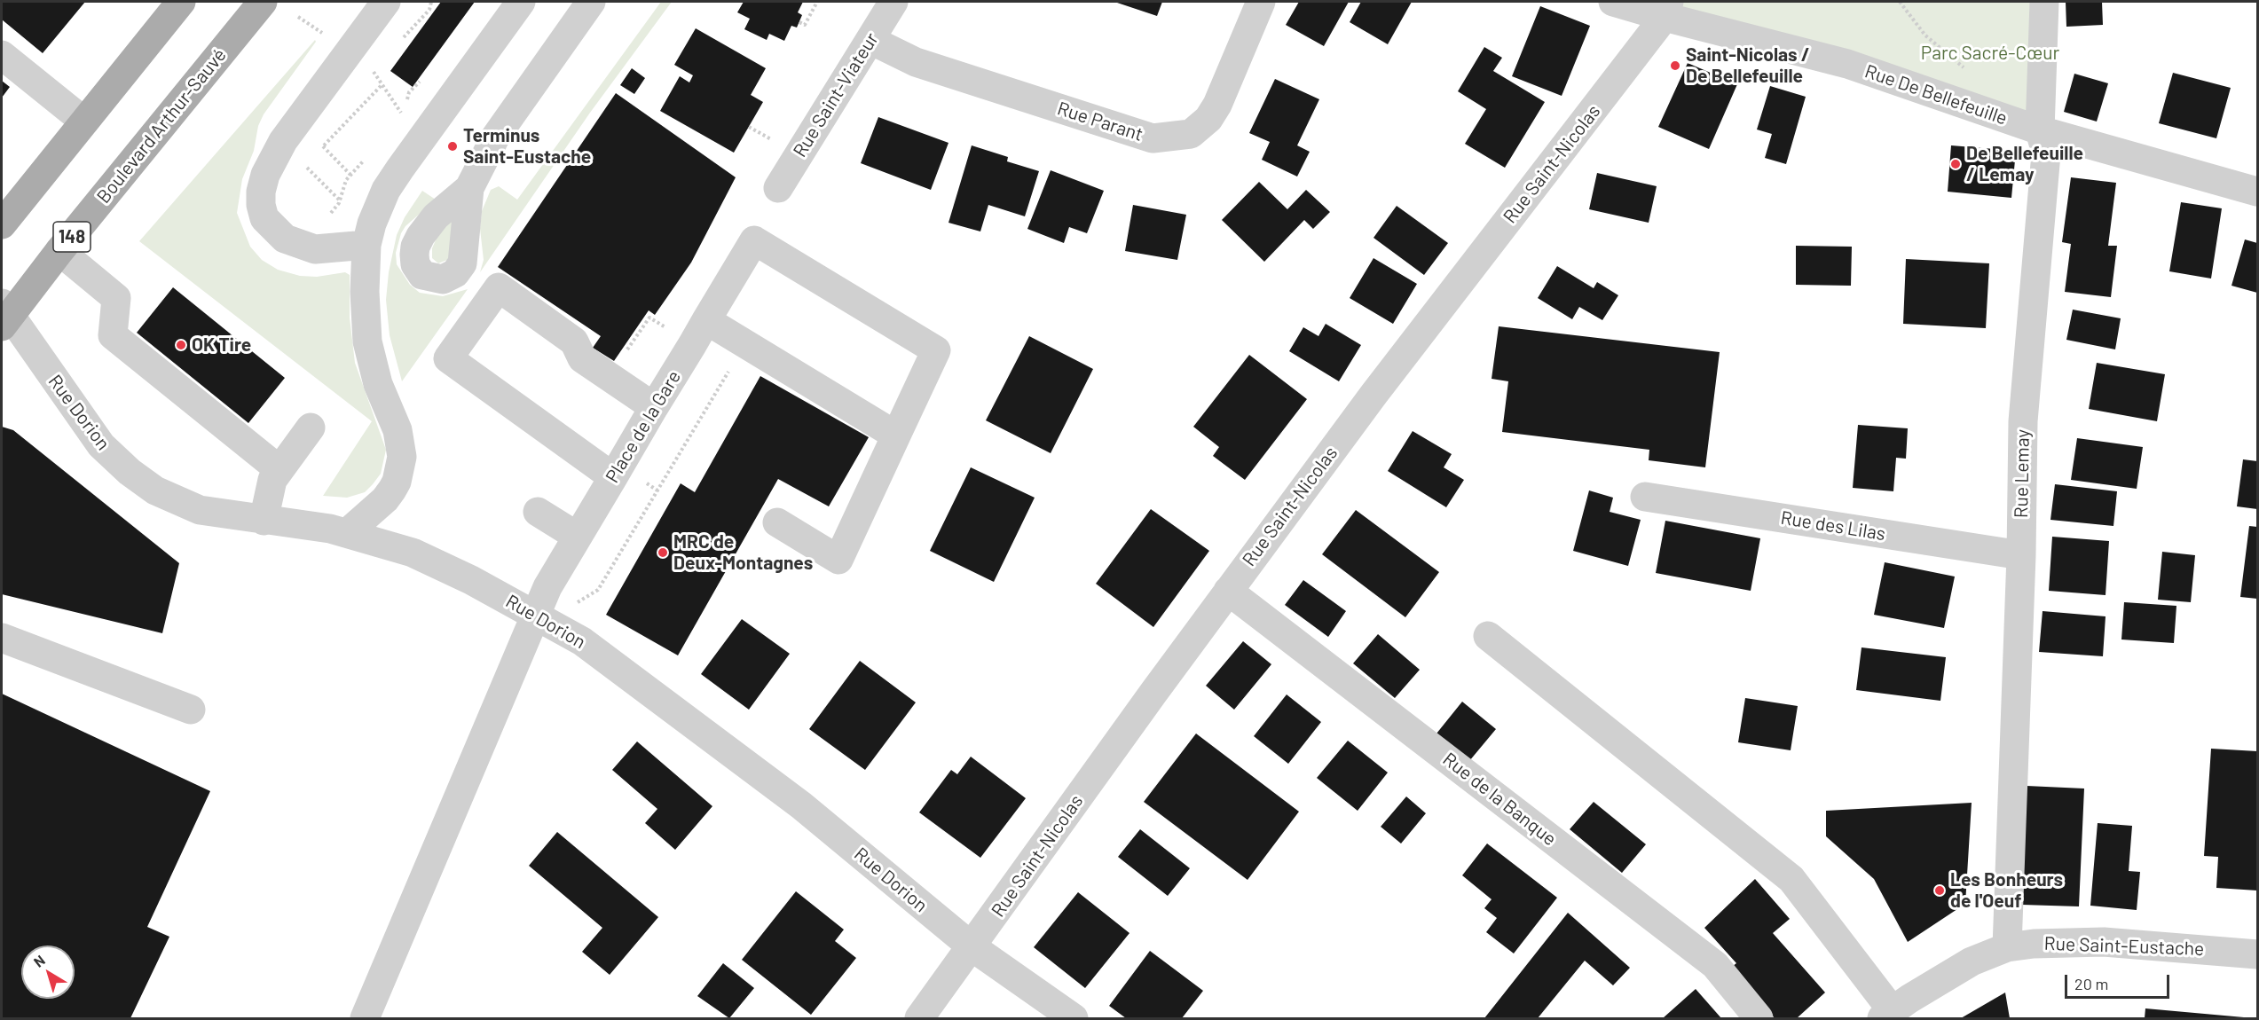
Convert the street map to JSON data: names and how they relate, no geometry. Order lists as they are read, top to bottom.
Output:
{
  "streets": {
    "main road": ["Boulevard Arthur-Sauvé", "148"],
    "street": [
      "Rue Saint-Viateur",
      "Rue De Bellefeuille",
      "Rue Parant",
      "Rue Saint-Nicolas",
      "Rue Dorion",
      "Place de la Gare",
      "Rue Lemay",
      "Rue des Lilas",
      "Rue de la Banque",
      "Rue Saint-Eustache"
    ]
  },
  "crossings": [
    ["Rue Saint-Viateur", "Rue Parant"],
    ["Rue De Bellefeuille", "Rue Saint-Nicolas"],
    ["Rue De Bellefeuille", "Rue Lemay"],
    ["Boulevard Arthur-Sauvé", "Rue Dorion"],
    ["Rue Saint-Nicolas", "Rue Dorion"],
    ["Rue Saint-Nicolas", "Rue de la Banque"],
    ["Rue Dorion", "Place de la Gare"],
    ["Rue Lemay", "Rue des Lilas"],
    ["Rue Lemay", "Rue Saint-Eustache"]
  ],
  "parks": ["Parc Sacré-Cœur"],
  "places": [
    "Saint-Nicolas / De Bellefeuille",
    "Terminus Saint-Eustache",
    "De Bellefeuille / Lemay",
    "OK Tire",
    "MRC de Deux-Montagnes",
    "Les Bonheurs de l'Oeuf"
  ],
  "scale_bar": "20 m",
  "north": "top left"
}
